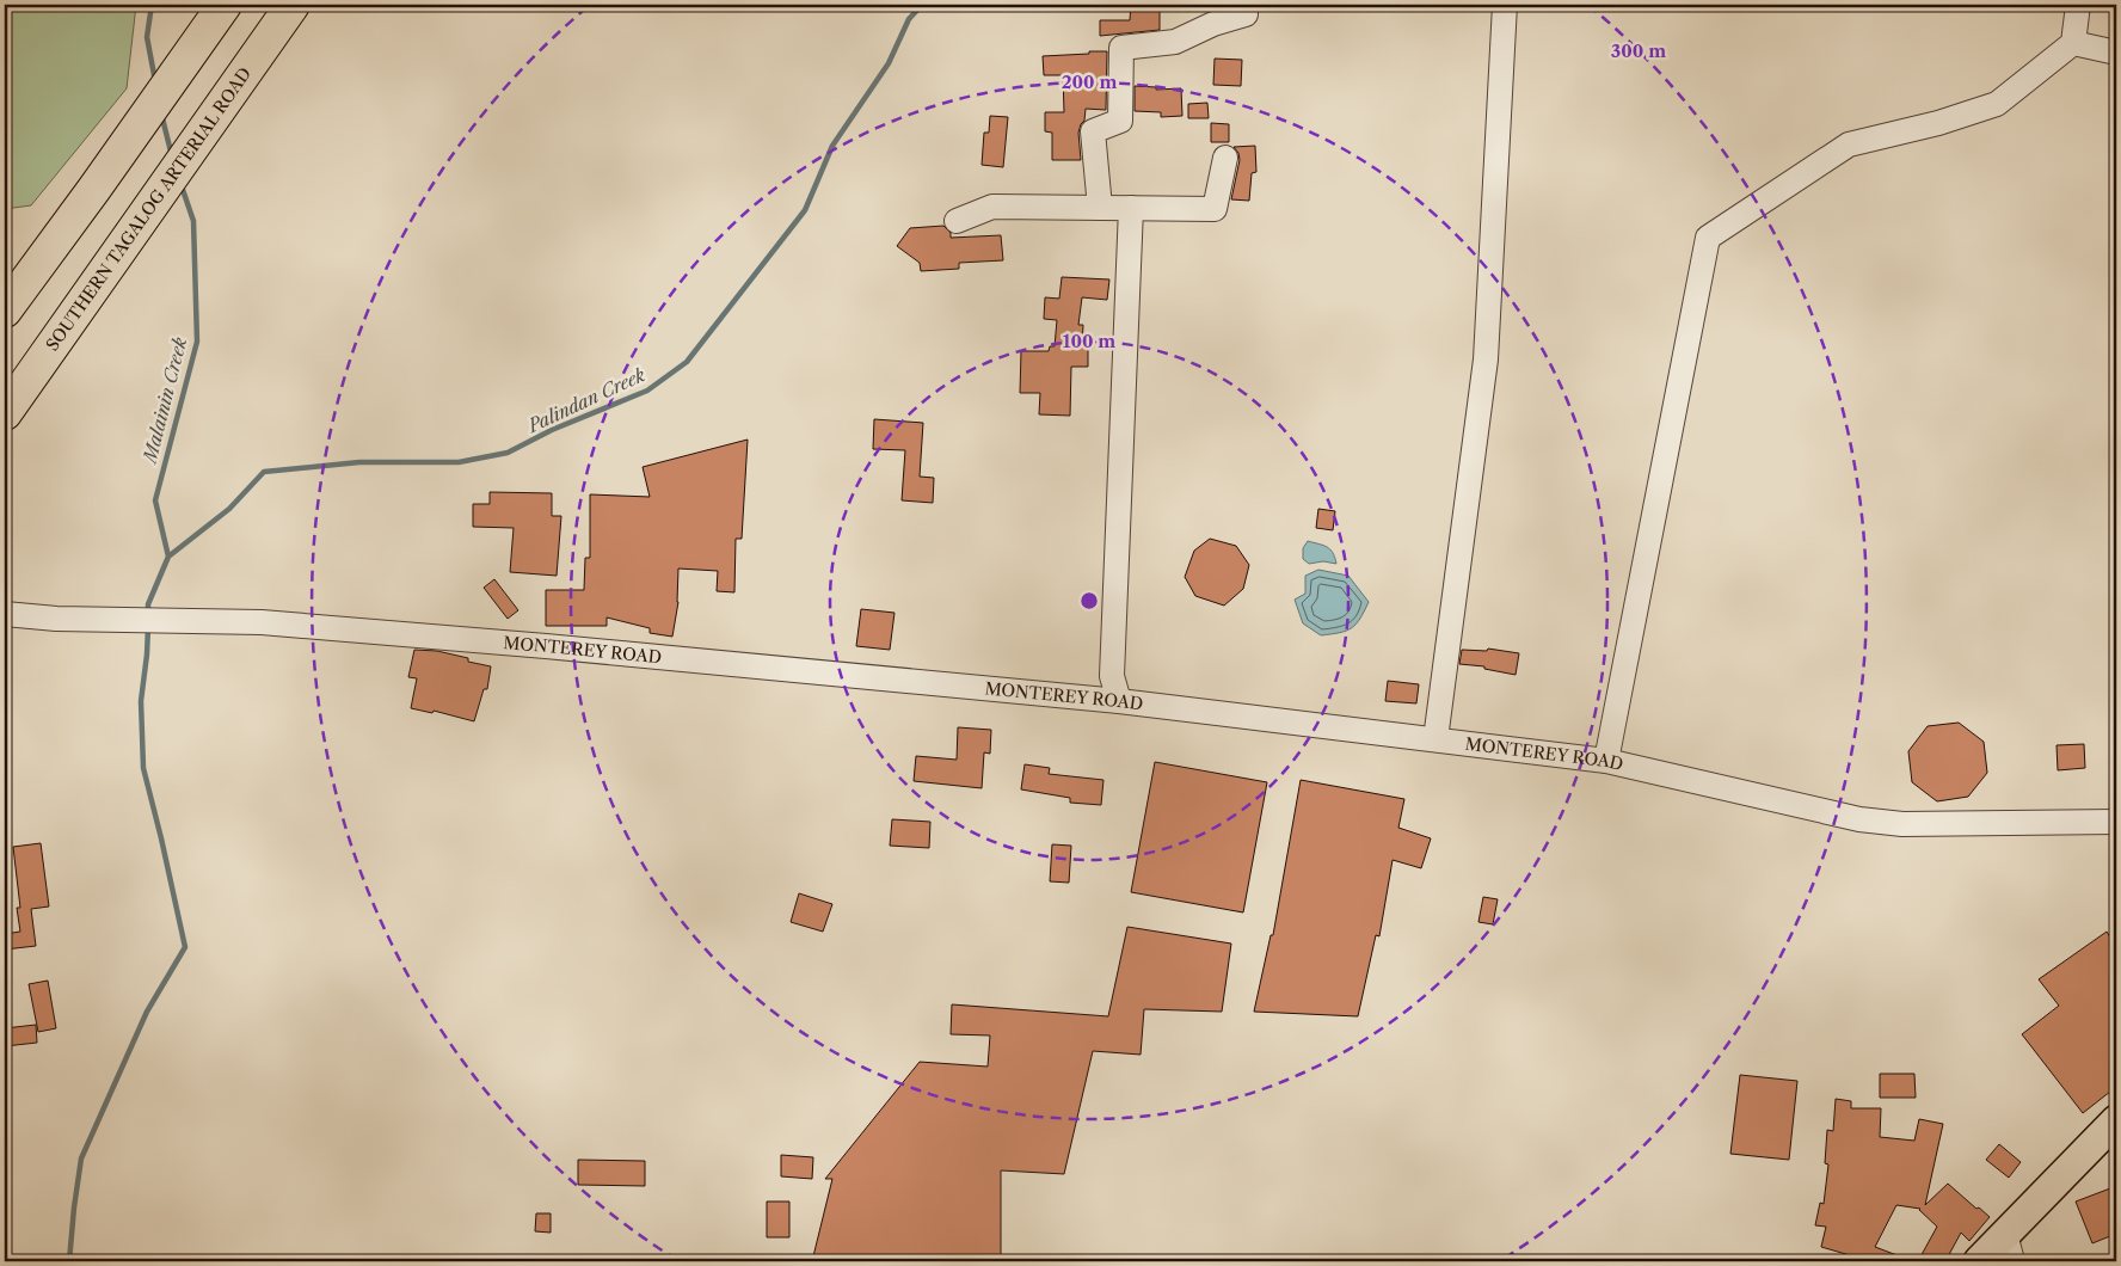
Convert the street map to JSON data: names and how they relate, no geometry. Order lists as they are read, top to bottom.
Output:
{
  "streets": {
    "highway": ["SOUTHERN TAGALOG ARTERIAL ROAD"],
    "street": ["MONTEREY ROAD"]
  },
  "water": ["Malainin Creek", "Palindan Creek"],
  "rings": ["300 m", "200 m", "100 m"]
}
